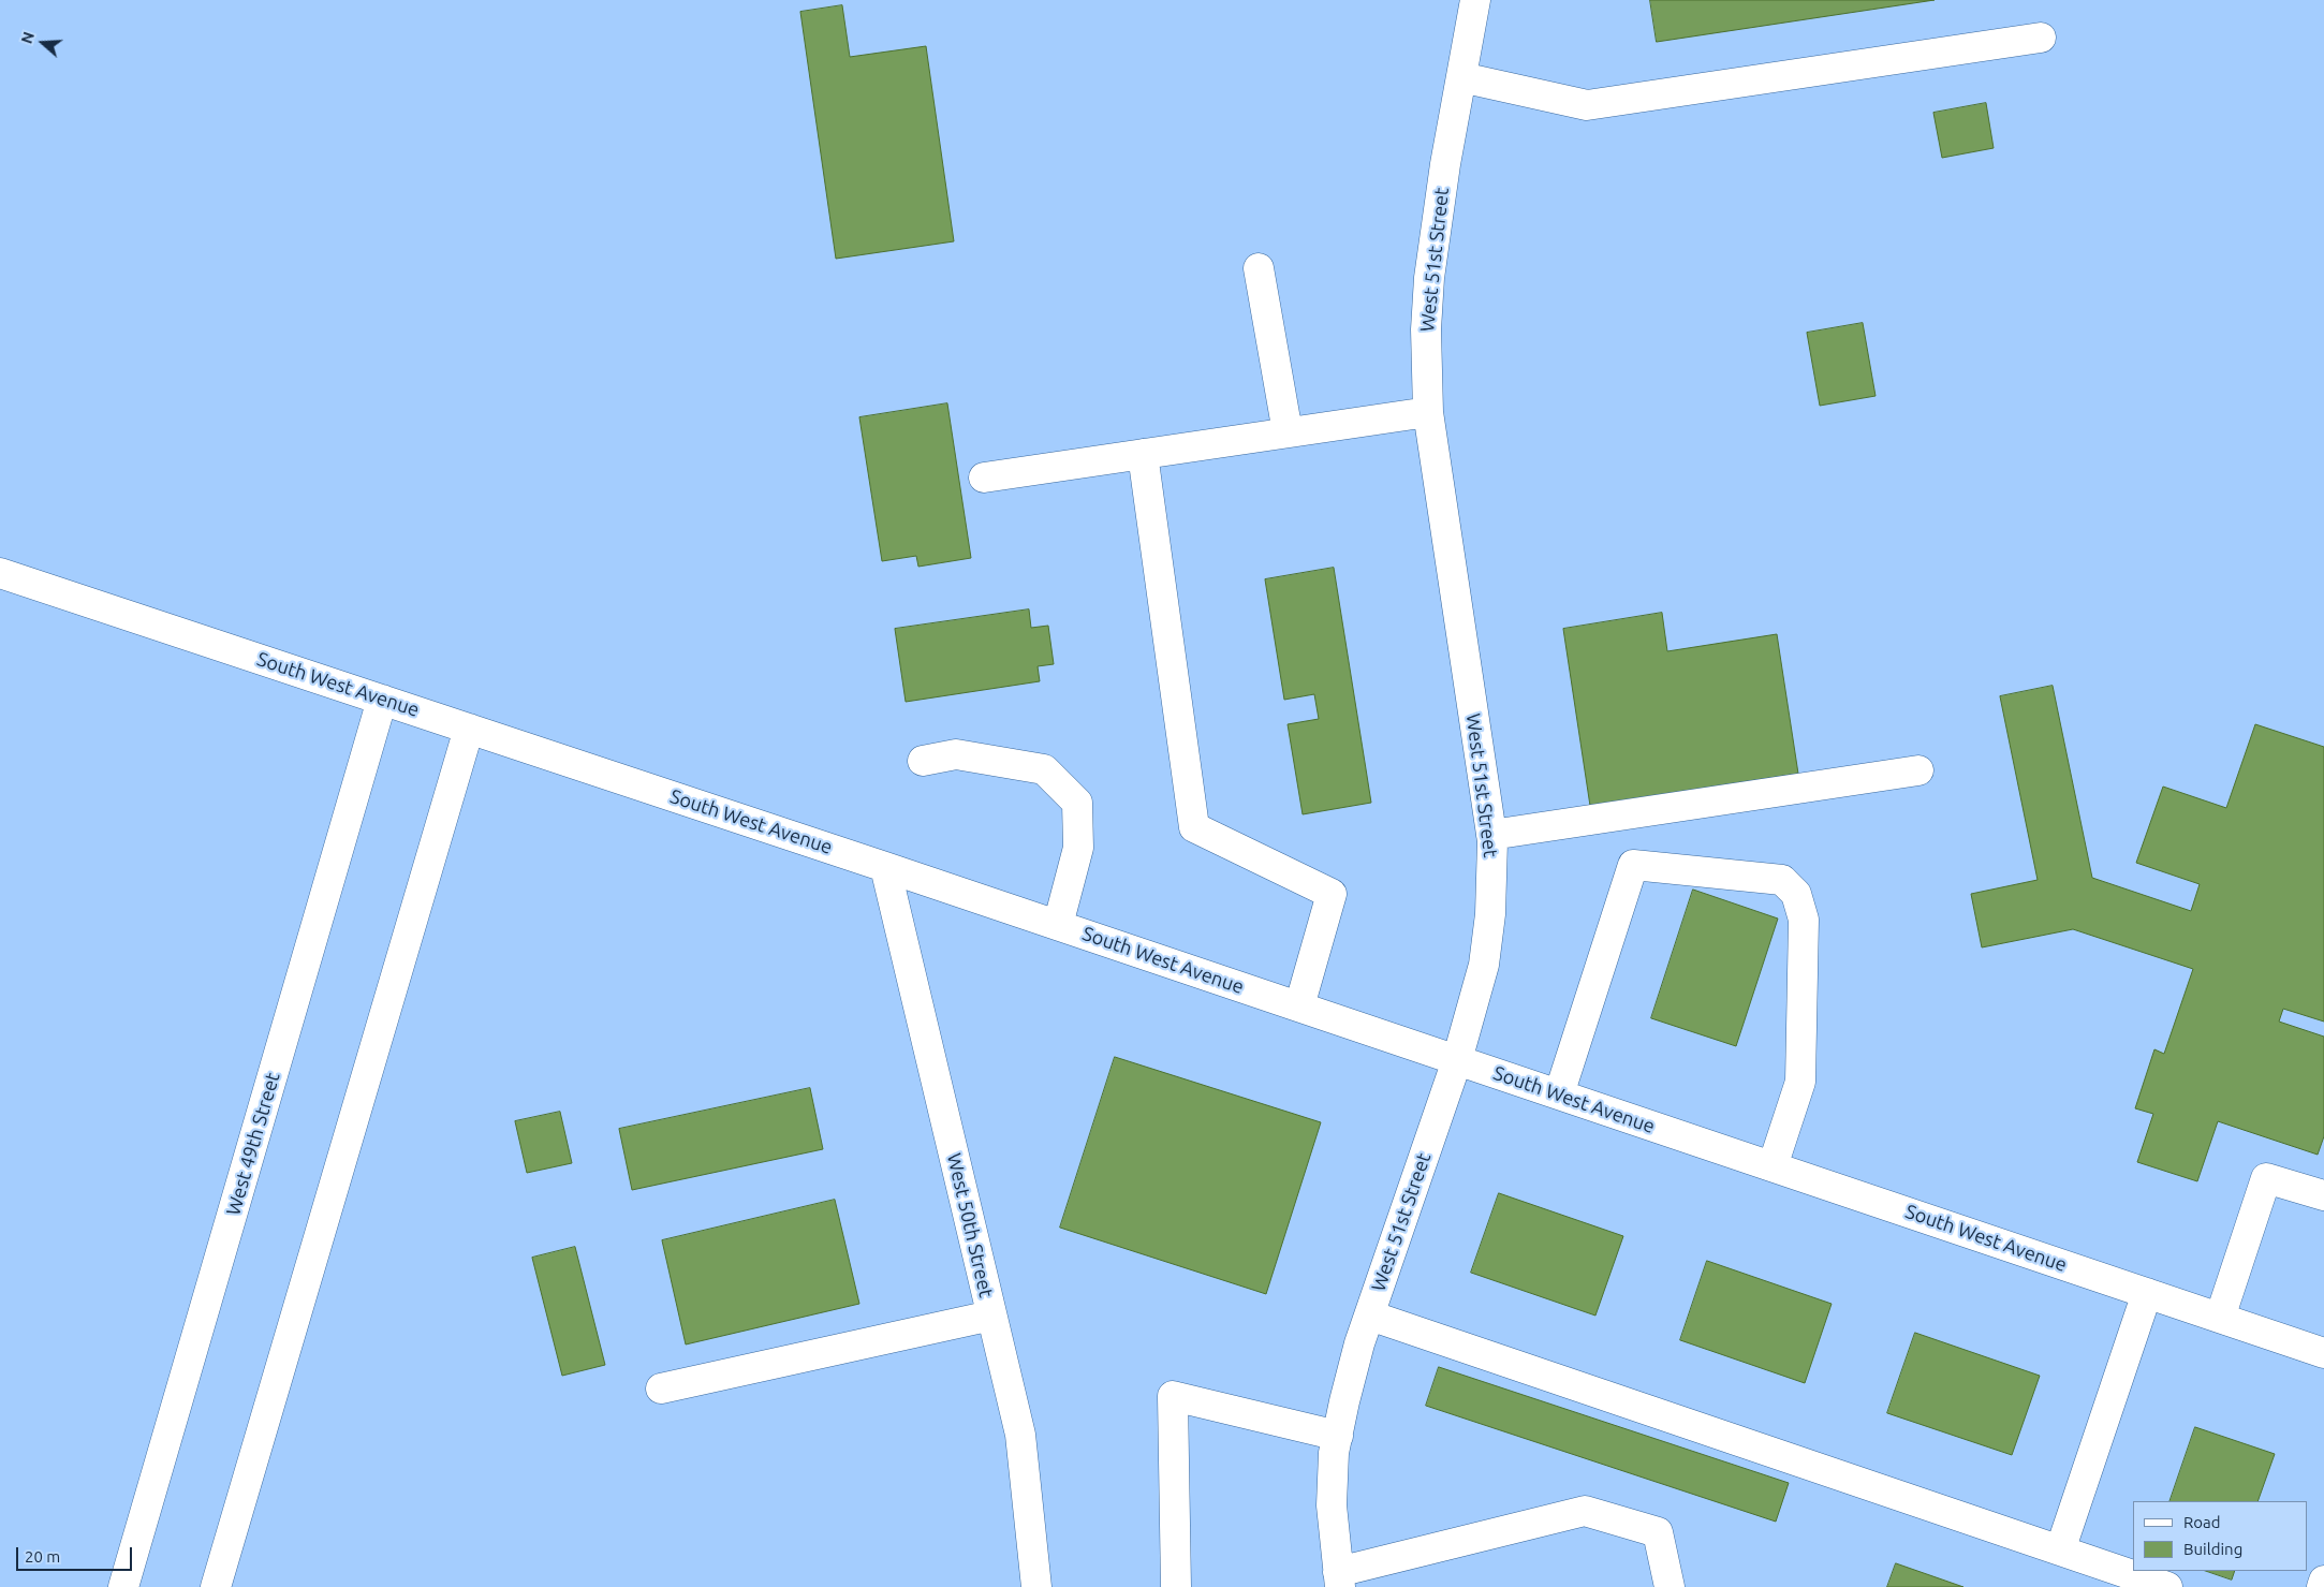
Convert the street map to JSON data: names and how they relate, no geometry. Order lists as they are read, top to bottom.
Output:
{
  "streets": {
    "street": [
      "West 51st Street",
      "South West Avenue",
      "West 49th Street",
      "West 50th Street"
    ]
  },
  "crossings": [
    ["West 51st Street", "South West Avenue"],
    ["South West Avenue", "West 49th Street"],
    ["South West Avenue", "West 50th Street"]
  ],
  "legend": ["Road", "Building"],
  "scale_bar": "20 m",
  "north": "left"
}
